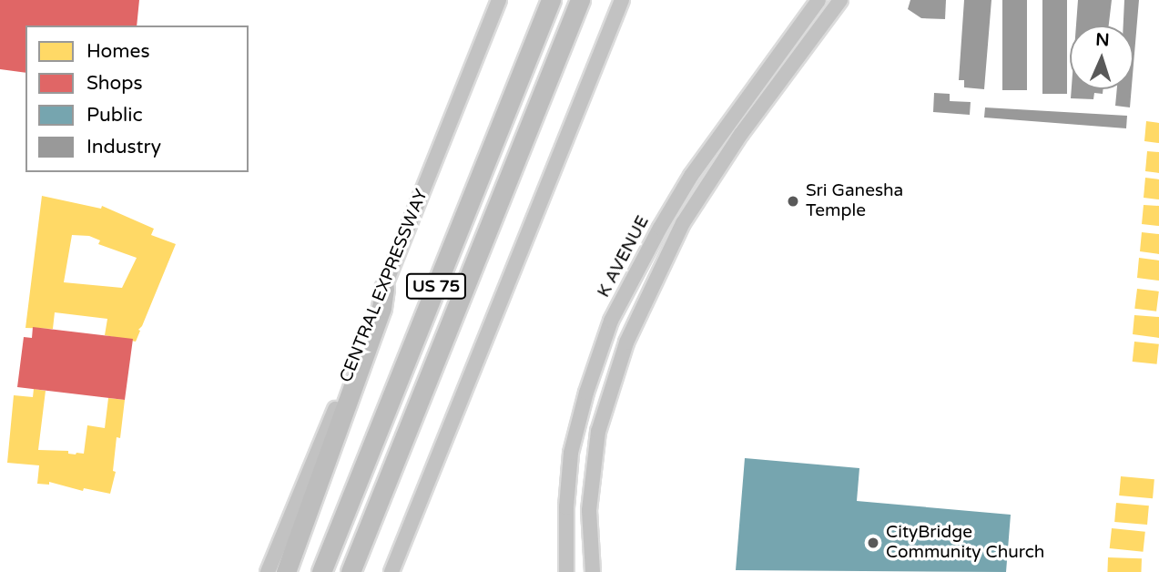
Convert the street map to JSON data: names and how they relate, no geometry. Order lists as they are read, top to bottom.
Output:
{
  "streets": {
    "highway": ["US 75"],
    "main road": ["K AVENUE", "CENTRAL EXPRESSWAY"]
  },
  "places": ["Sri Ganesha Temple", "CityBridge Community Church"],
  "legend": [
    "Homes",
    "Shops",
    "Public",
    "Industry"
  ],
  "north": "top"
}
